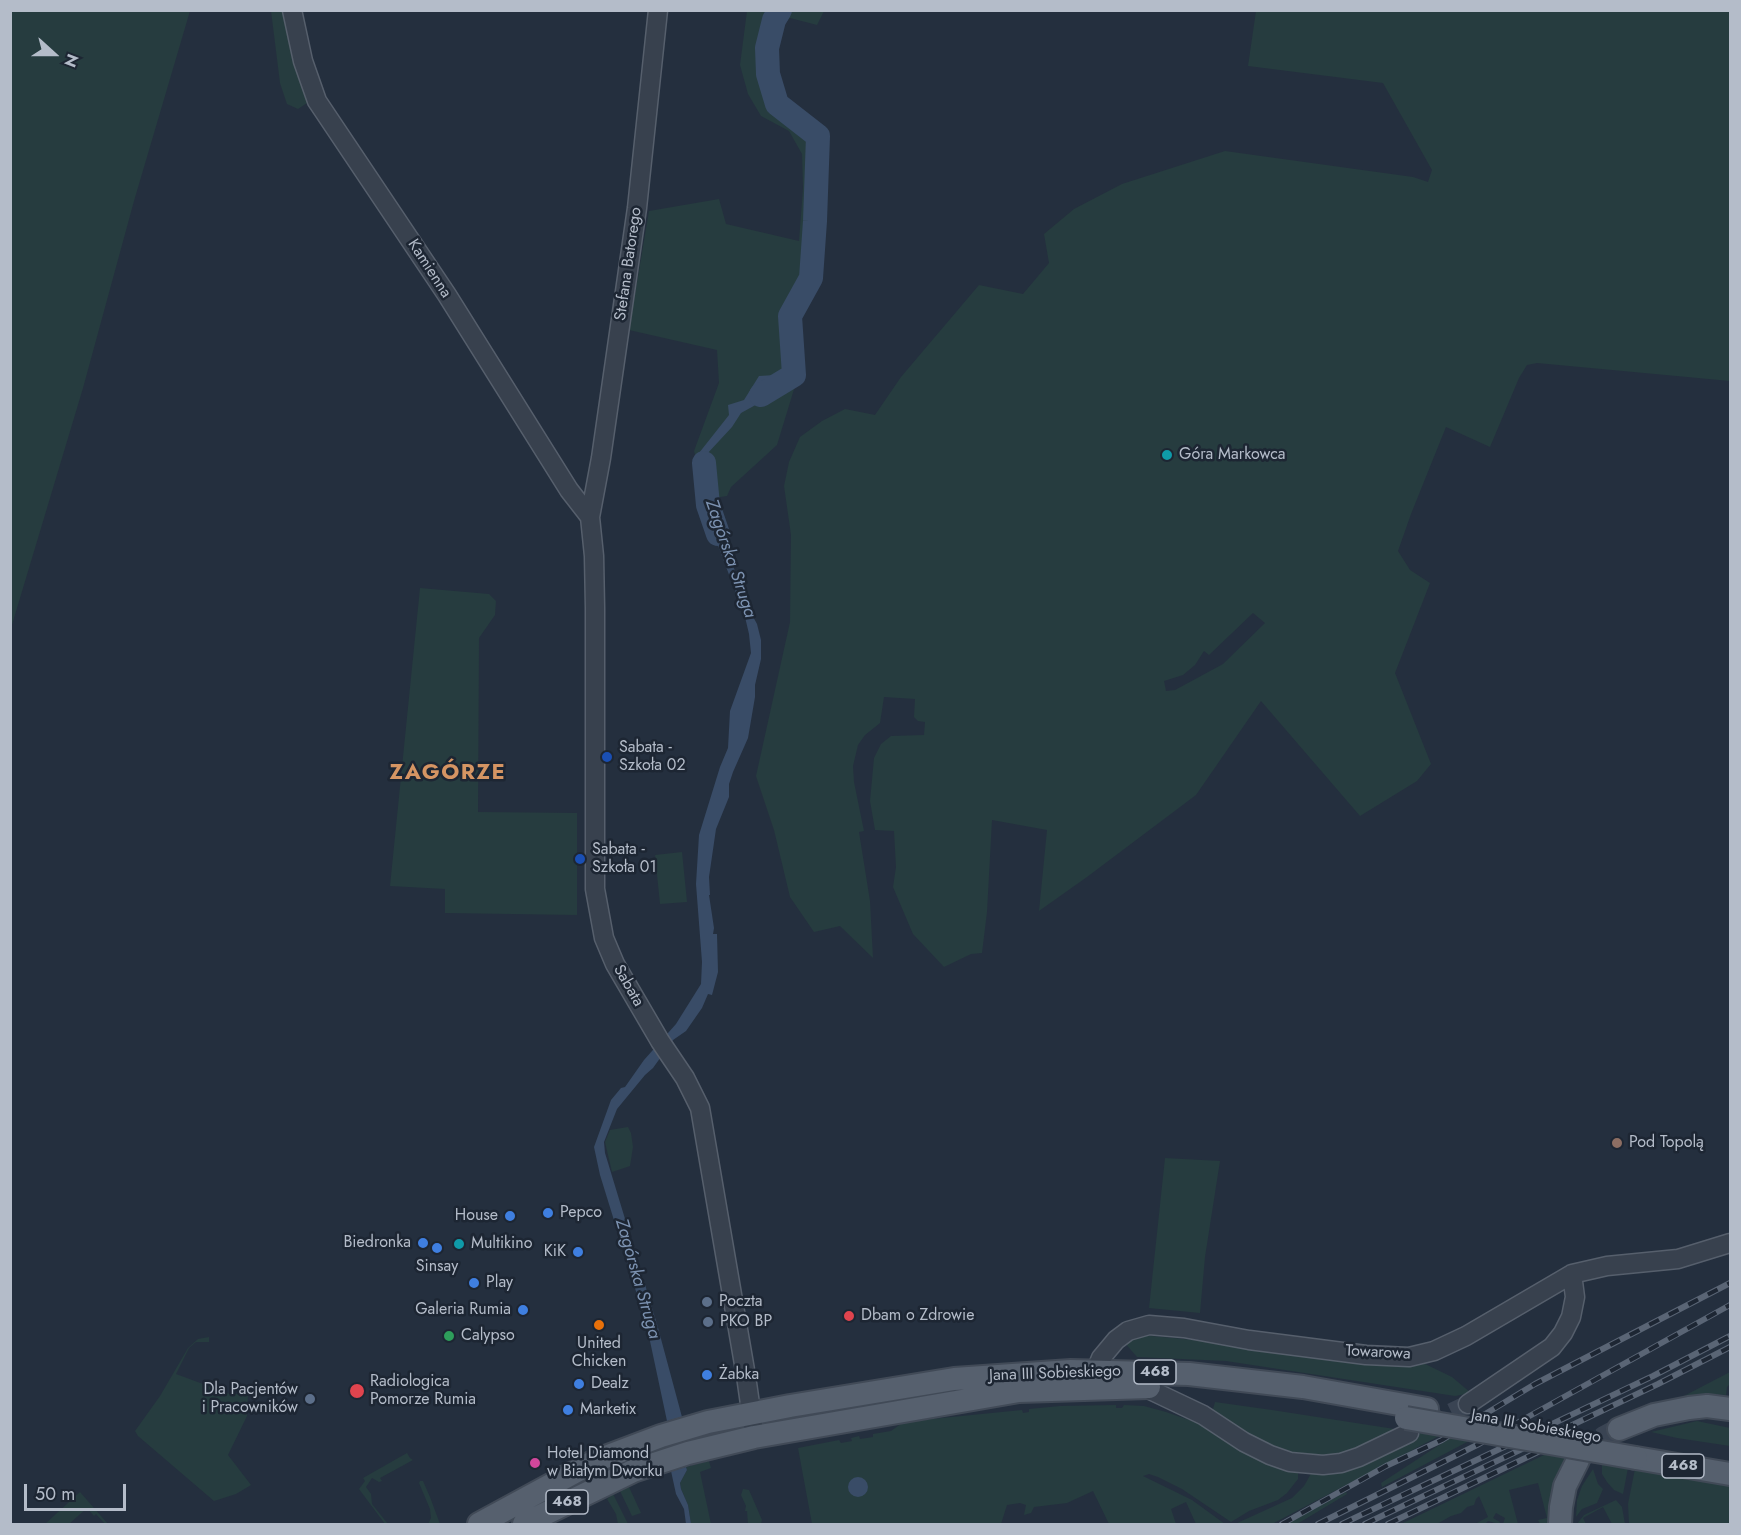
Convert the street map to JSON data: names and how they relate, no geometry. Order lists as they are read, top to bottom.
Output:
{
  "streets": {
    "main road": ["468", "Jana III Sobieskiego"],
    "street": [
      "Stefana Batorego",
      "Kamienna",
      "Sabata",
      "Towarowa"
    ]
  },
  "crossings": [
    ["Stefana Batorego", "Kamienna"],
    ["Stefana Batorego", "Sabata"],
    ["Kamienna", "Sabata"],
    ["Sabata", "Jana III Sobieskiego"],
    ["Towarowa", "Jana III Sobieskiego"],
    ["468", "Jana III Sobieskiego"]
  ],
  "districts": ["ZAGÓRZE"],
  "water": ["Zagórska Struga"],
  "places": [
    "Góra Markowca",
    "Sabata - Szkoła 02",
    "Sabata - Szkoła 01",
    "Pod Topolą",
    "Pepco",
    "House",
    "Biedronka",
    "Multikino",
    "Sinsay",
    "KiK",
    "Play",
    "Poczta",
    "Galeria Rumia",
    "Dbam o Zdrowie",
    "PKO BP",
    "United Chicken",
    "Calypso",
    "Żabka",
    "Dealz",
    "Radiologica Pomorze Rumia",
    "Dla Pacjentów i Pracowników",
    "Marketix",
    "Hotel Diamond w Białym Dworku"
  ],
  "scale_bar": "50 m",
  "north": "right"
}
